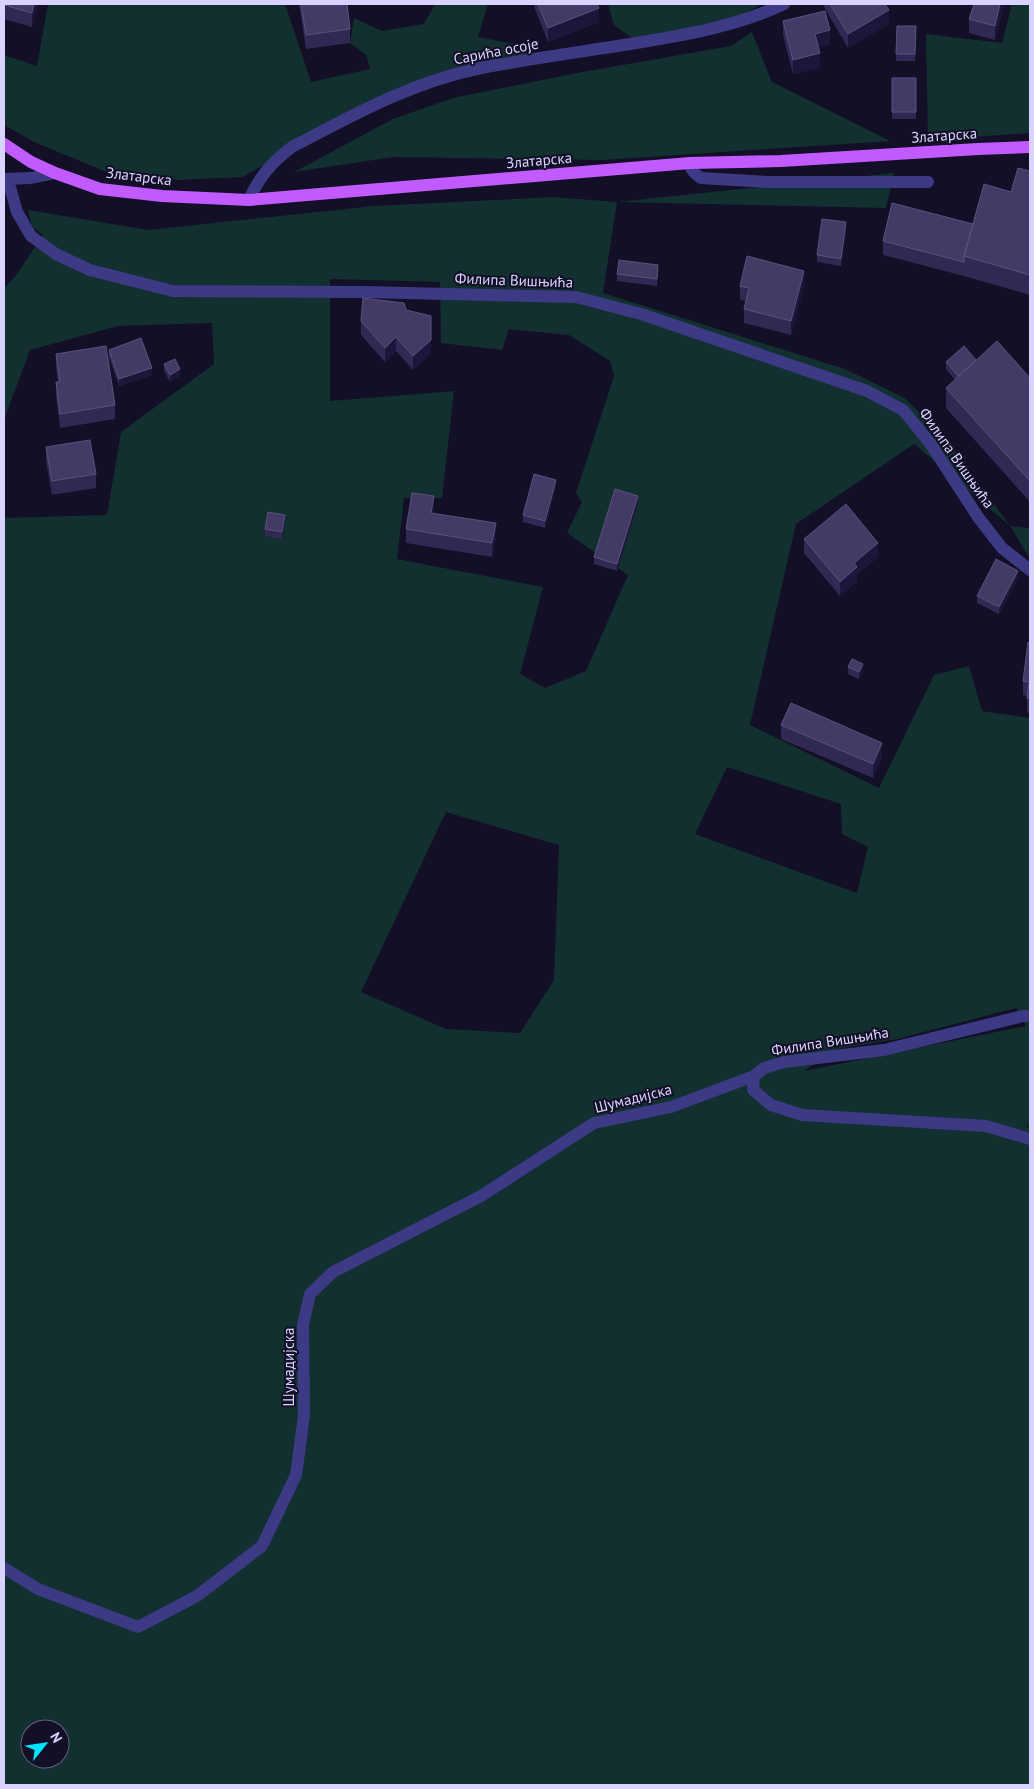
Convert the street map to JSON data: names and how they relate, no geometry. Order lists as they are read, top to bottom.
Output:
{
  "streets": {
    "main road": ["Златарска"],
    "street": ["Сарића осоје", "Филипа Вишњића", "Шумадијска"]
  },
  "crossings": [
    ["Сарића осоје", "Златарска"],
    ["Филипа Вишњића", "Шумадијска"]
  ],
  "north": "top right"
}
